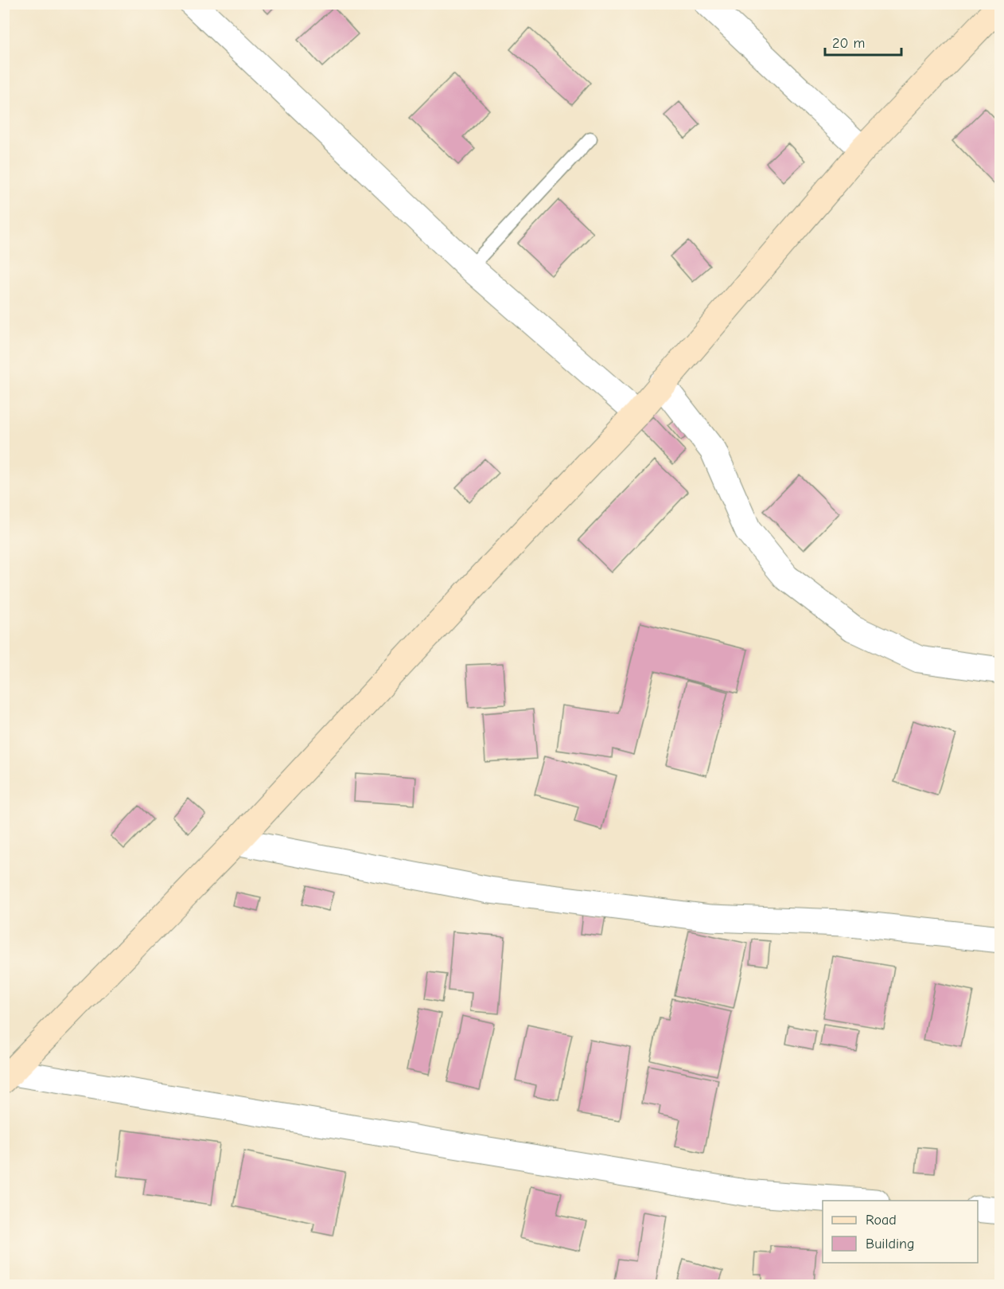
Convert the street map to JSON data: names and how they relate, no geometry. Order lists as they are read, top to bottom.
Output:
{
  "legend": ["Road", "Building"],
  "scale_bar": "20 m"
}
